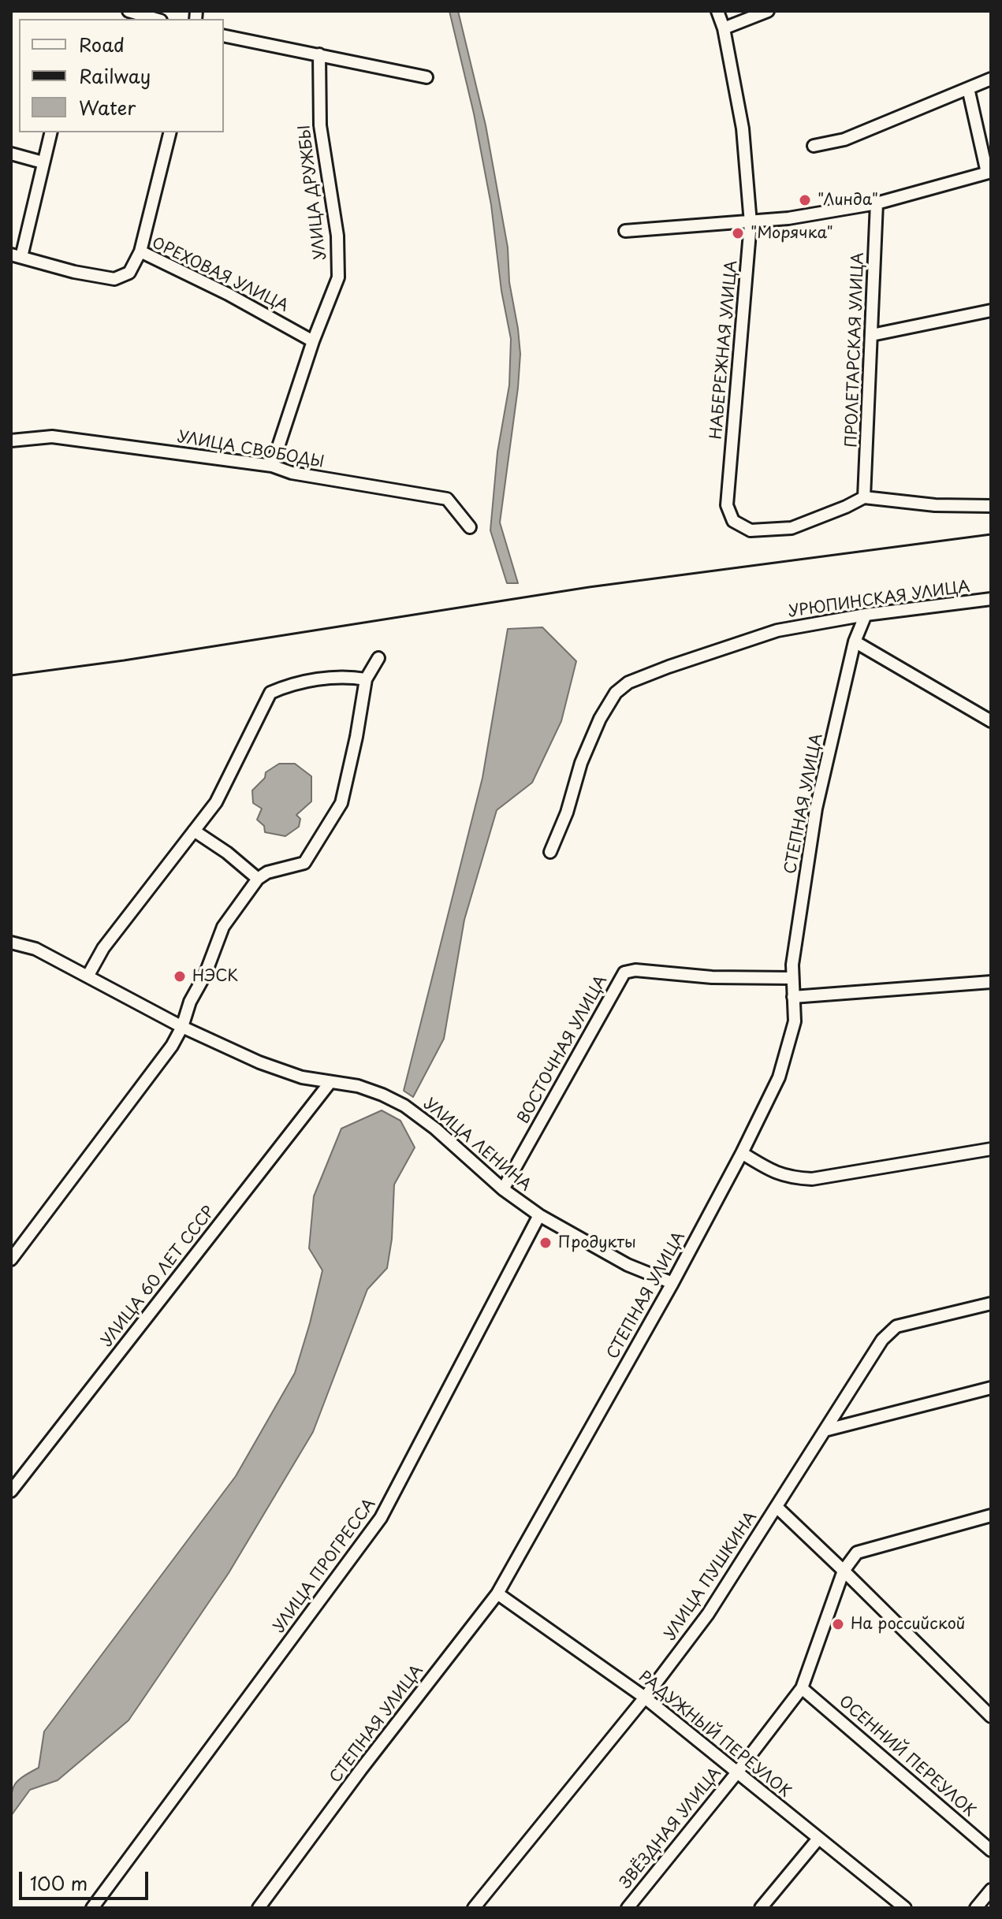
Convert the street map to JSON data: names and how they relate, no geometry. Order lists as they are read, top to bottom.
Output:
{
  "streets": {
    "street": [
      "УЛИЦА ДРУЖБЫ",
      "ОРЕХОВАЯ УЛИЦА",
      "НАБЕРЕЖНАЯ УЛИЦА",
      "ПРОЛЕТАРСКАЯ УЛИЦА",
      "УЛИЦА СВОБОДЫ",
      "УРЮПИНСКАЯ УЛИЦА",
      "СТЕПНАЯ УЛИЦА",
      "ВОСТОЧНАЯ УЛИЦА",
      "УЛИЦА ЛЕНИНА",
      "УЛИЦА 60 ЛЕТ СССР",
      "УЛИЦА ПРОГРЕССА",
      "УЛИЦА ПУШКИНА",
      "РАДУЖНЫЙ ПЕРЕУЛОК",
      "ОСЕННИЙ ПЕРЕУЛОК",
      "ЗВЁЗДНАЯ УЛИЦА"
    ]
  },
  "crossings": [
    ["УЛИЦА ДРУЖБЫ", "ОРЕХОВАЯ УЛИЦА"],
    ["УЛИЦА ДРУЖБЫ", "УЛИЦА СВОБОДЫ"],
    ["НАБЕРЕЖНАЯ УЛИЦА", "ПРОЛЕТАРСКАЯ УЛИЦА"],
    ["УРЮПИНСКАЯ УЛИЦА", "СТЕПНАЯ УЛИЦА"],
    ["СТЕПНАЯ УЛИЦА", "ВОСТОЧНАЯ УЛИЦА"],
    ["СТЕПНАЯ УЛИЦА", "УЛИЦА ЛЕНИНА"],
    ["СТЕПНАЯ УЛИЦА", "РАДУЖНЫЙ ПЕРЕУЛОК"],
    ["ВОСТОЧНАЯ УЛИЦА", "УЛИЦА ЛЕНИНА"],
    ["УЛИЦА ЛЕНИНА", "УЛИЦА 60 ЛЕТ СССР"],
    ["УЛИЦА ЛЕНИНА", "УЛИЦА ПРОГРЕССА"],
    ["УЛИЦА ПУШКИНА", "РАДУЖНЫЙ ПЕРЕУЛОК"],
    ["РАДУЖНЫЙ ПЕРЕУЛОК", "ЗВЁЗДНАЯ УЛИЦА"],
    ["ОСЕННИЙ ПЕРЕУЛОК", "ЗВЁЗДНАЯ УЛИЦА"]
  ],
  "places": [
    "\"Линда\"",
    "\"Морячка\"",
    "НЭСК",
    "Продукты",
    "На российской"
  ],
  "legend": ["Road", "Railway", "Water"],
  "scale_bar": "100 m"
}
